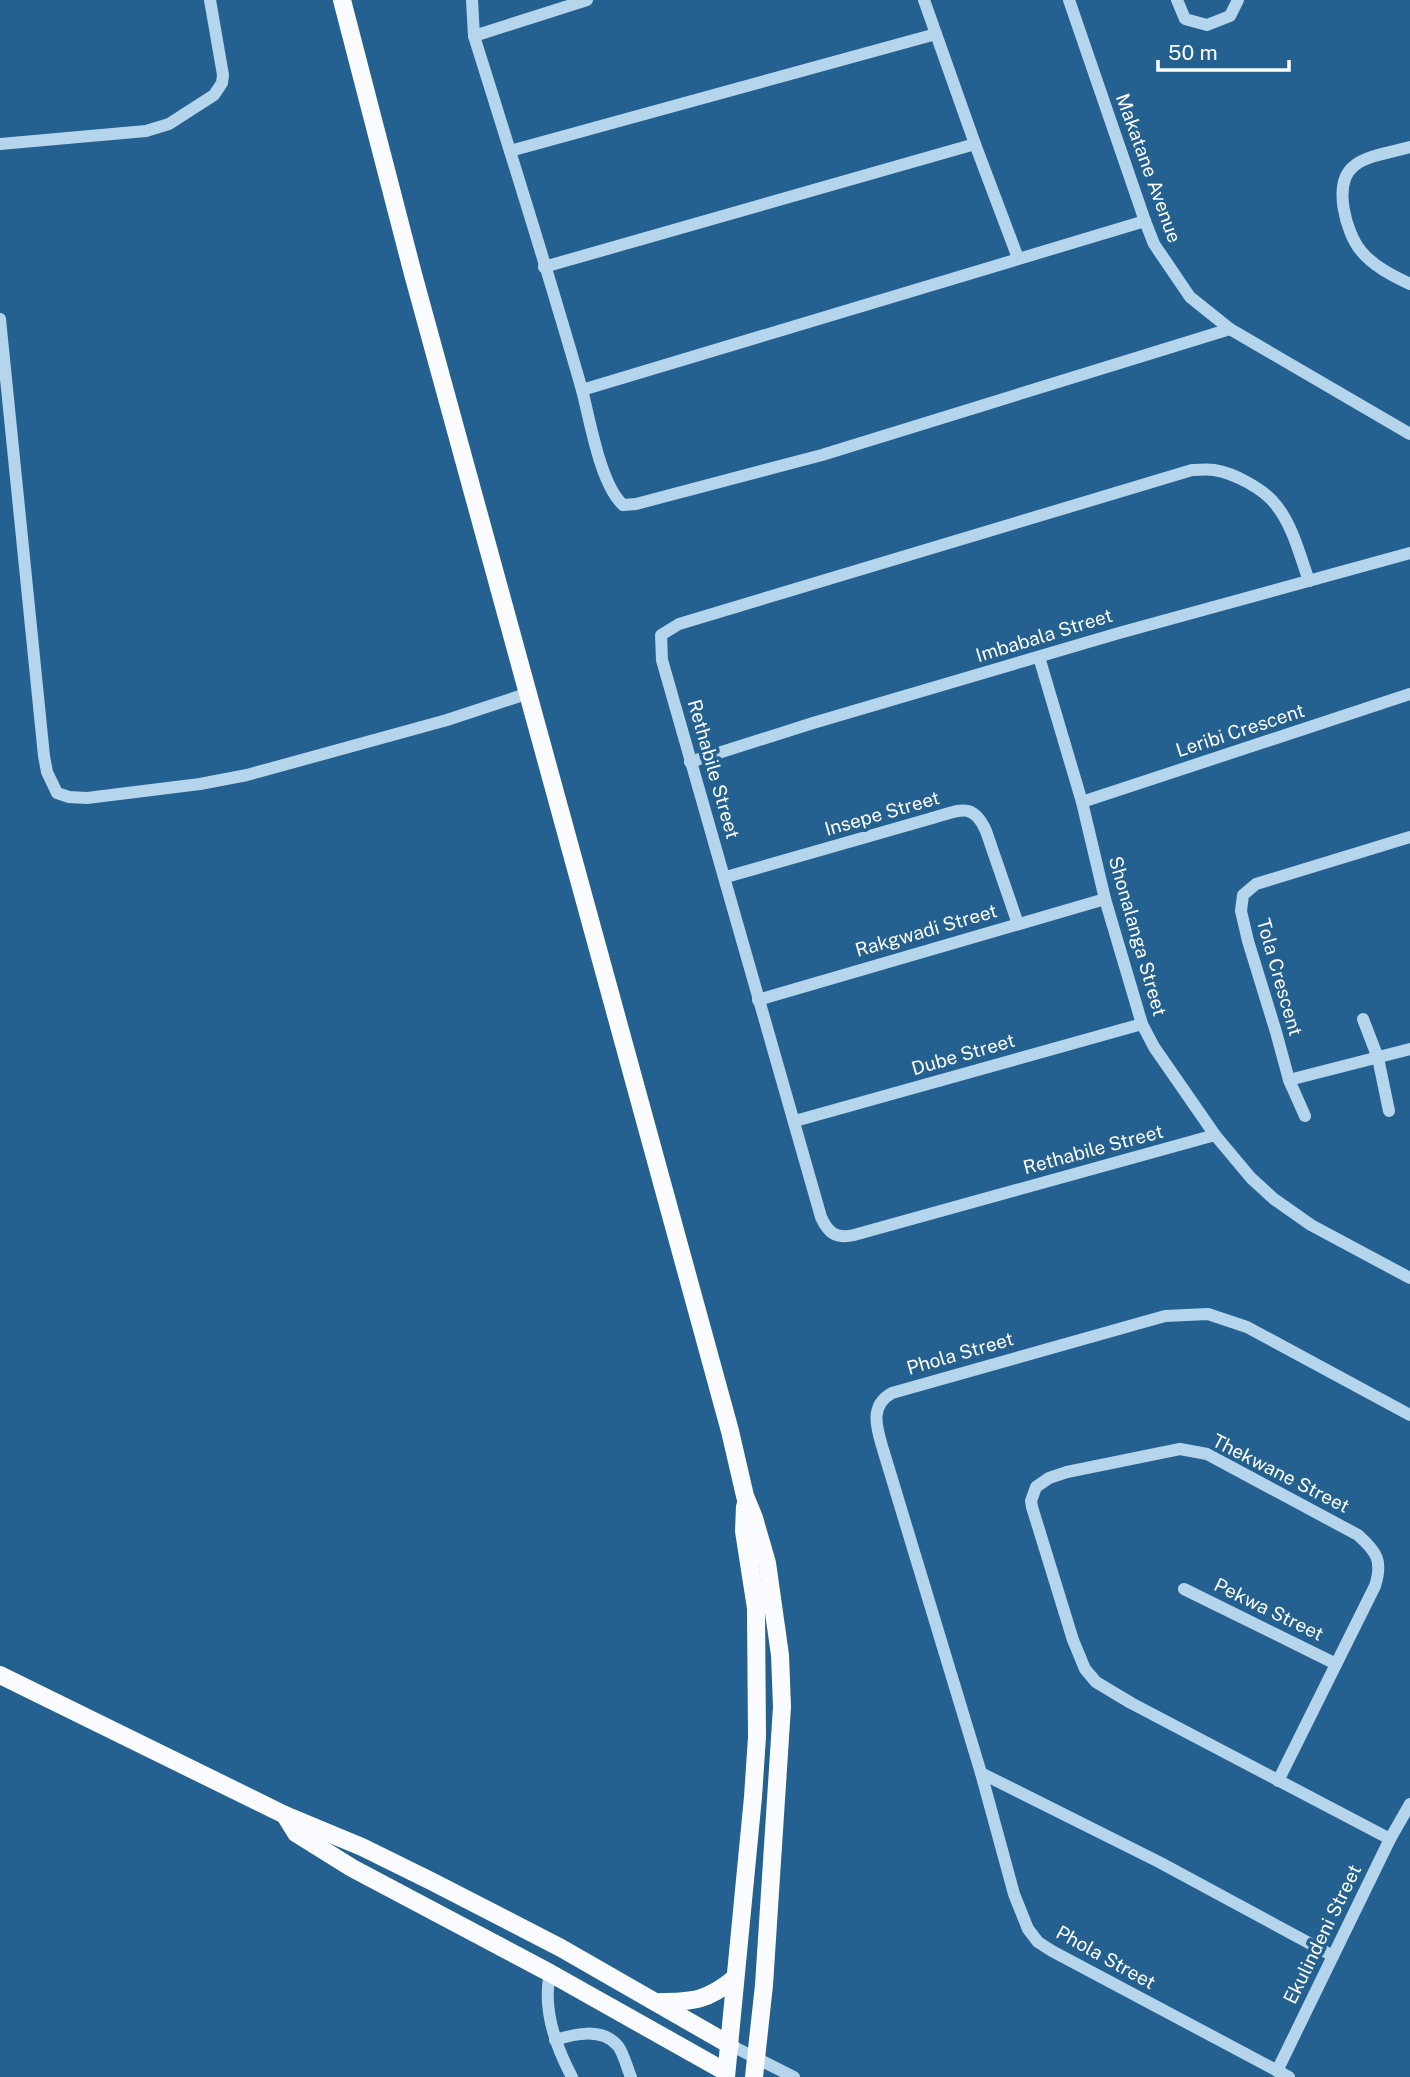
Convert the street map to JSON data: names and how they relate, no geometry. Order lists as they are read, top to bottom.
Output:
{
  "streets": {
    "street": [
      "Makatane Avenue",
      "Imbabala Street",
      "Leribi Crescent",
      "Rethabile Street",
      "Insepe Street",
      "Rakgwadi Street",
      "Shonalanga Street",
      "Tola Crescent",
      "Dube Street",
      "Phola Street",
      "Thekwane Street",
      "Pekwa Street",
      "Ekulindeni Street"
    ]
  },
  "crossings": [
    ["Imbabala Street", "Rethabile Street"],
    ["Imbabala Street", "Shonalanga Street"],
    ["Leribi Crescent", "Shonalanga Street"],
    ["Rethabile Street", "Insepe Street"],
    ["Rethabile Street", "Rakgwadi Street"],
    ["Rethabile Street", "Shonalanga Street"],
    ["Rethabile Street", "Dube Street"],
    ["Insepe Street", "Rakgwadi Street"],
    ["Rakgwadi Street", "Shonalanga Street"],
    ["Shonalanga Street", "Dube Street"],
    ["Phola Street", "Ekulindeni Street"],
    ["Thekwane Street", "Pekwa Street"],
    ["Thekwane Street", "Ekulindeni Street"]
  ],
  "scale_bar": "50 m"
}
